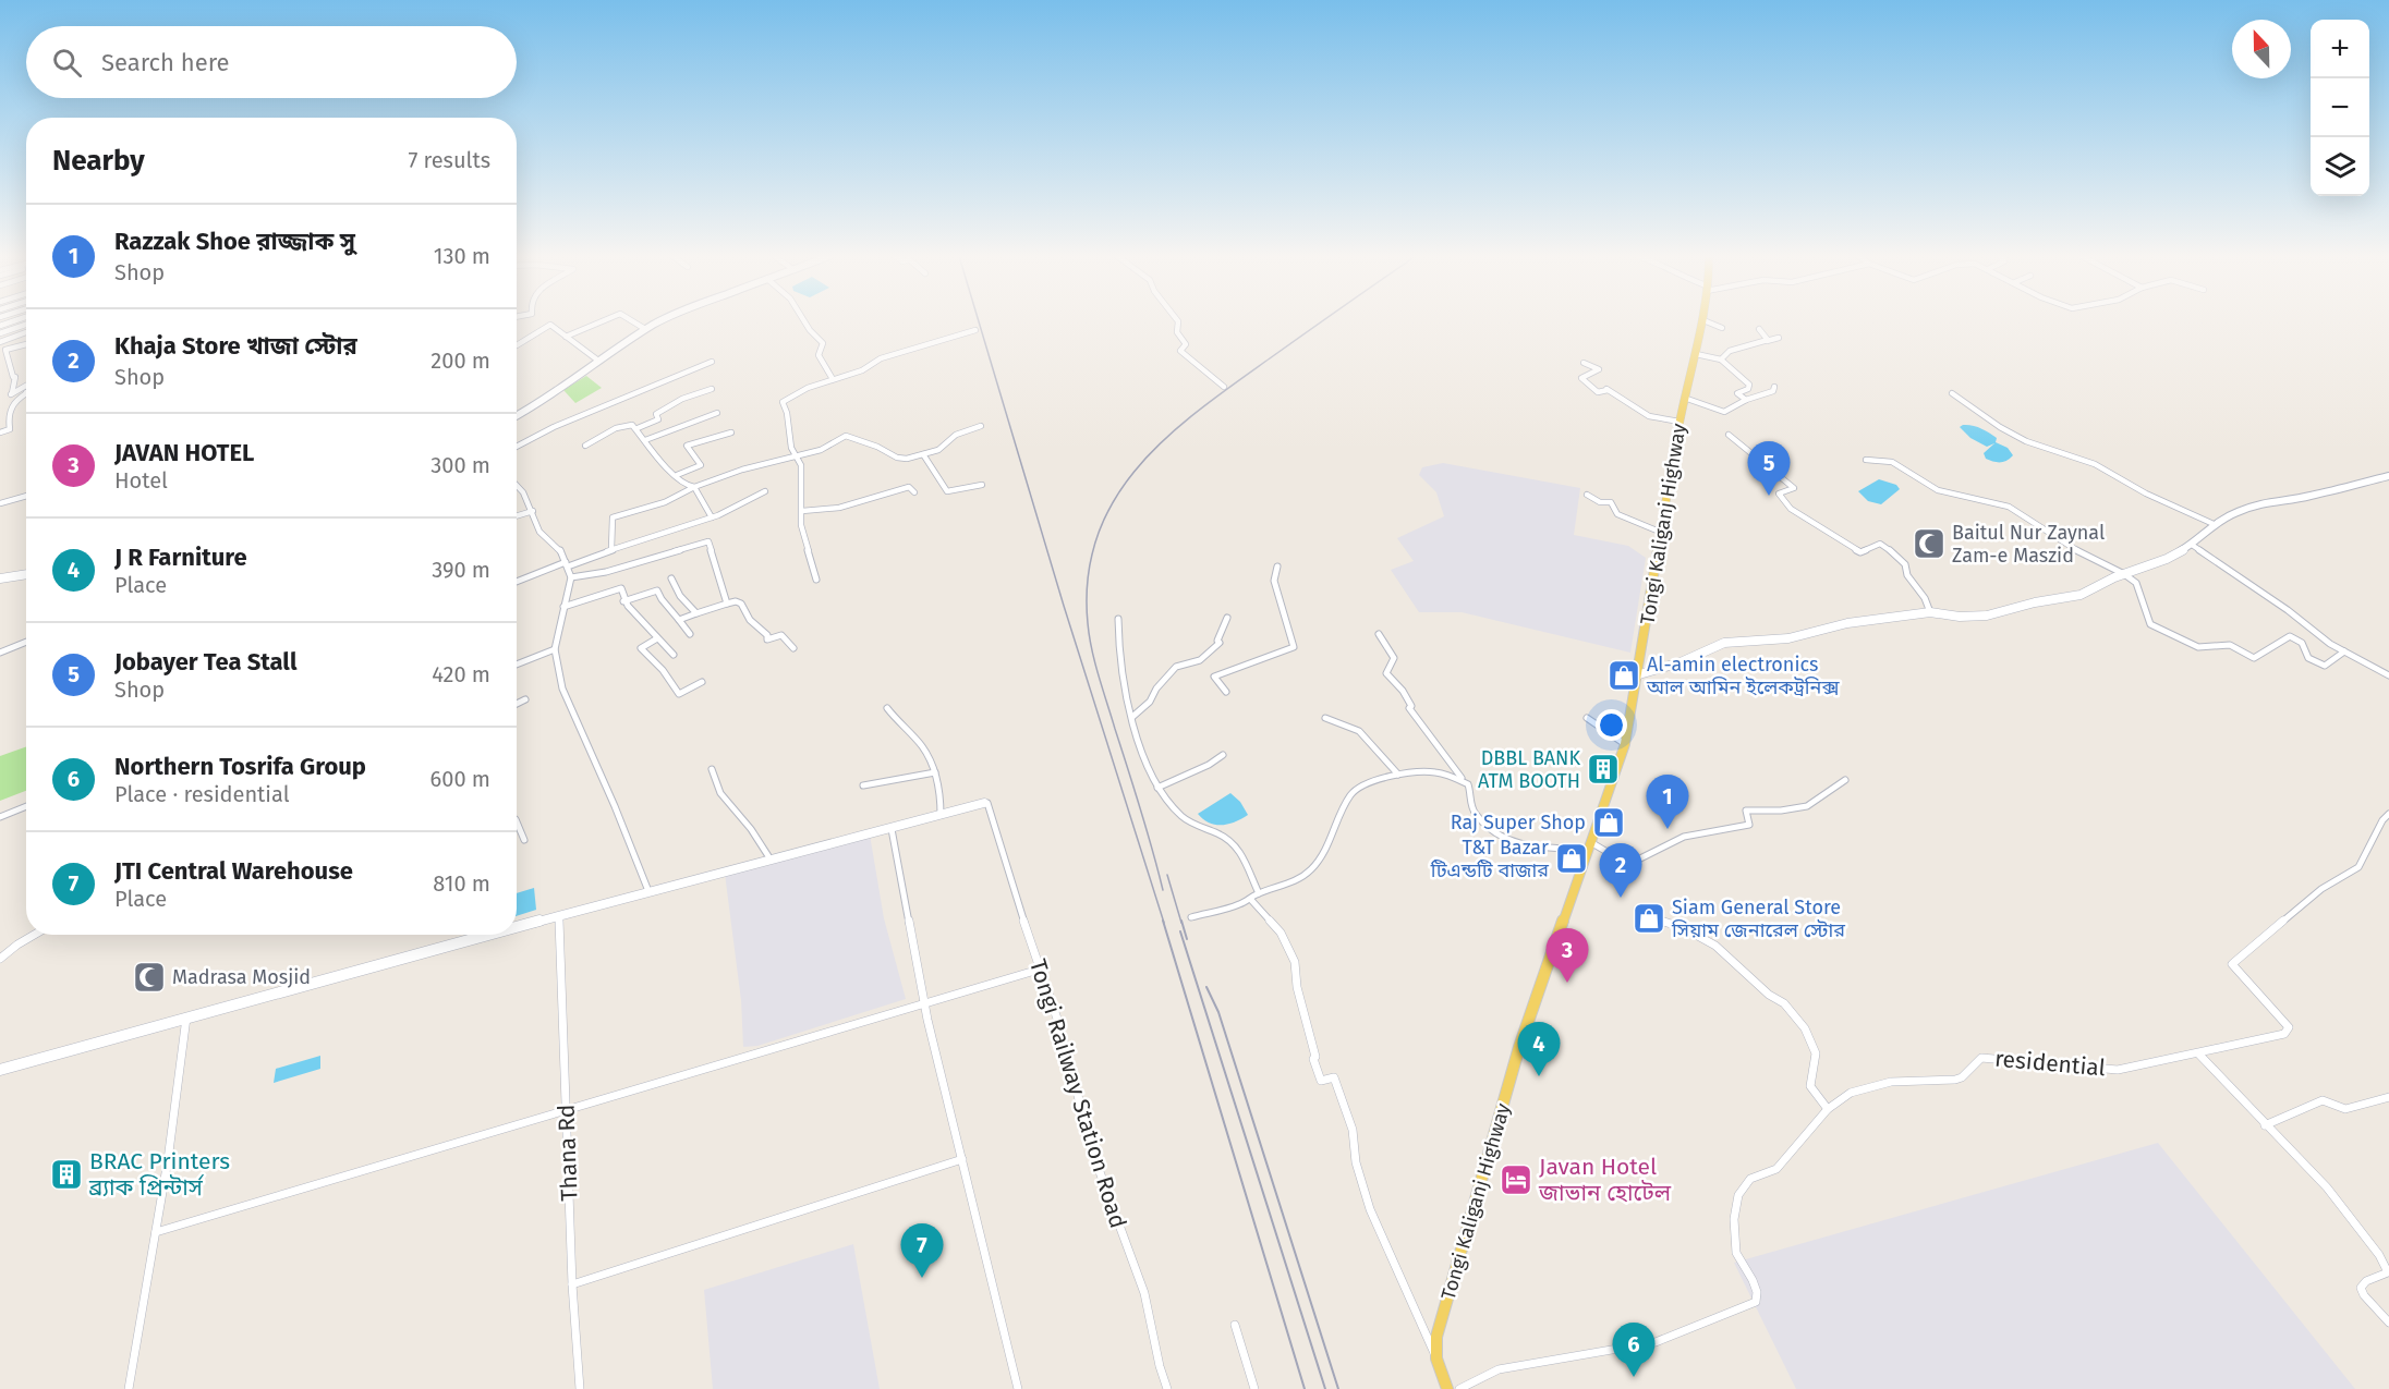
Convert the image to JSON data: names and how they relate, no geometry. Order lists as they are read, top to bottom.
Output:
{
  "streets": {
    "main road": ["Tongi Kaliganj Highway"],
    "street": ["residential", "Tongi Railway Station Road", "Thana Rd"]
  },
  "places": {
    "mosque": ["Baitul Nur Zaynal Zam-e Maszid", "Madrasa Mosjid"],
    "shop": [
      "Al-amin electronics আল আমিন ইলেকট্রনিক্স",
      "Raj Super Shop",
      "T&T Bazar টিএন্ডটি বাজার",
      "Siam General Store সিয়াম জেনারেল স্টোর"
    ],
    "building": ["DBBL BANK ATM BOOTH", "BRAC Printers ব্র্যাক প্রিন্টার্স"],
    "hotel": ["Javan Hotel জাভান হোটেল"]
  },
  "north": "top",
  "page": {
    "map_buttons": ["+", "−"],
    "search": "Search here",
    "heading": ["Nearby", "7 results"],
    "list": [
      {
        "mark": "1",
        "name": "Razzak Shoe রাজ্জাক সু",
        "note": "Shop",
        "value": "130 m"
      },
      {
        "mark": "2",
        "name": "Khaja Store খাজা স্টোর",
        "note": "Shop",
        "value": "200 m"
      },
      {
        "mark": "3",
        "name": "JAVAN HOTEL",
        "note": "Hotel",
        "value": "300 m"
      },
      {
        "mark": "4",
        "name": "J R Farniture",
        "note": "Place",
        "value": "390 m"
      },
      {
        "mark": "5",
        "name": "Jobayer Tea Stall",
        "note": "Shop",
        "value": "420 m"
      },
      {
        "mark": "6",
        "name": "Northern Tosrifa Group",
        "note": "Place · residential",
        "value": "600 m"
      },
      {
        "mark": "7",
        "name": "JTI Central Warehouse",
        "note": "Place",
        "value": "810 m"
      }
    ],
    "pins": [
      "5",
      "1",
      "2",
      "3",
      "4",
      "7",
      "6"
    ]
  }
}
